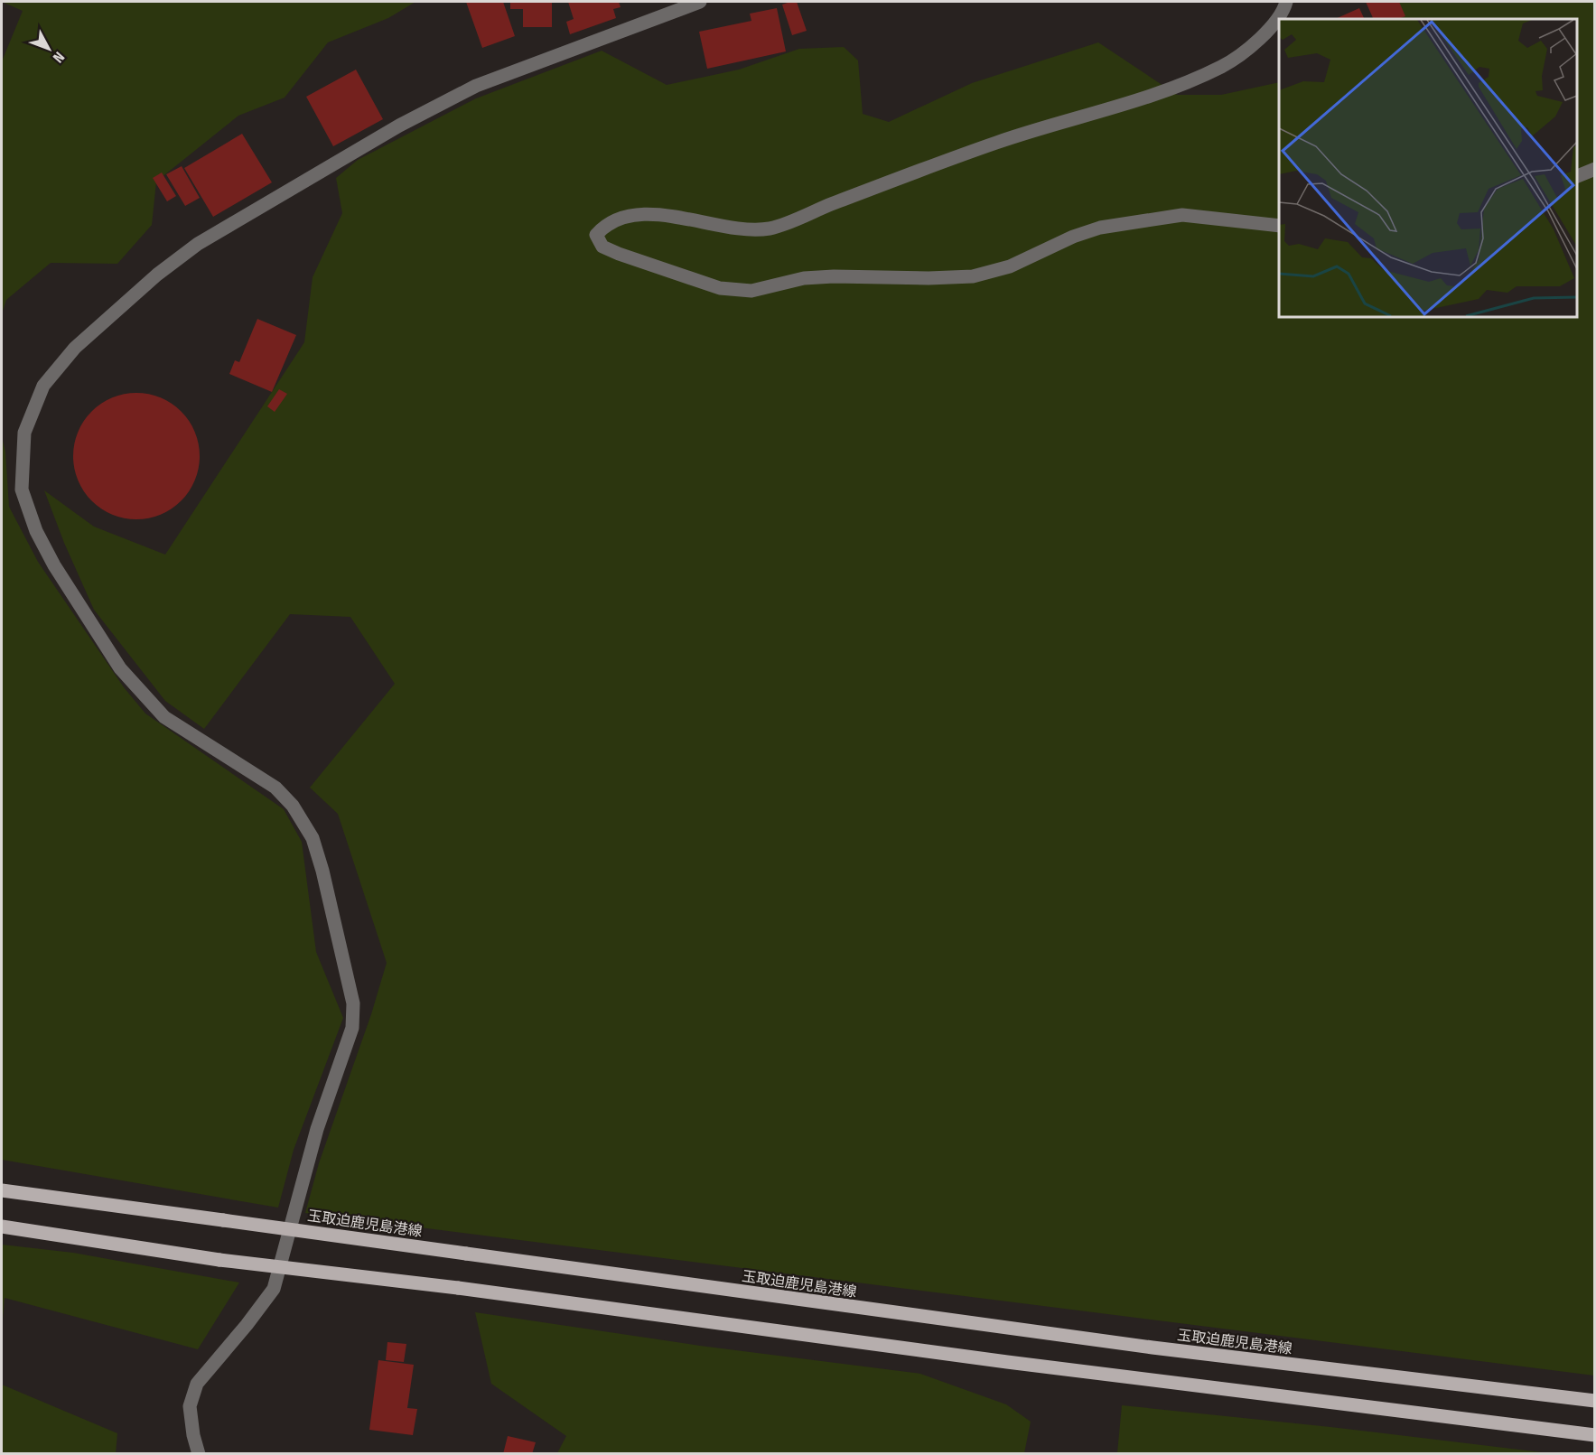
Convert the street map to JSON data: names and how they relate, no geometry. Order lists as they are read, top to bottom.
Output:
{
  "streets": {
    "main road": ["玉取迫鹿児島港線"]
  },
  "north": "bottom right"
}
